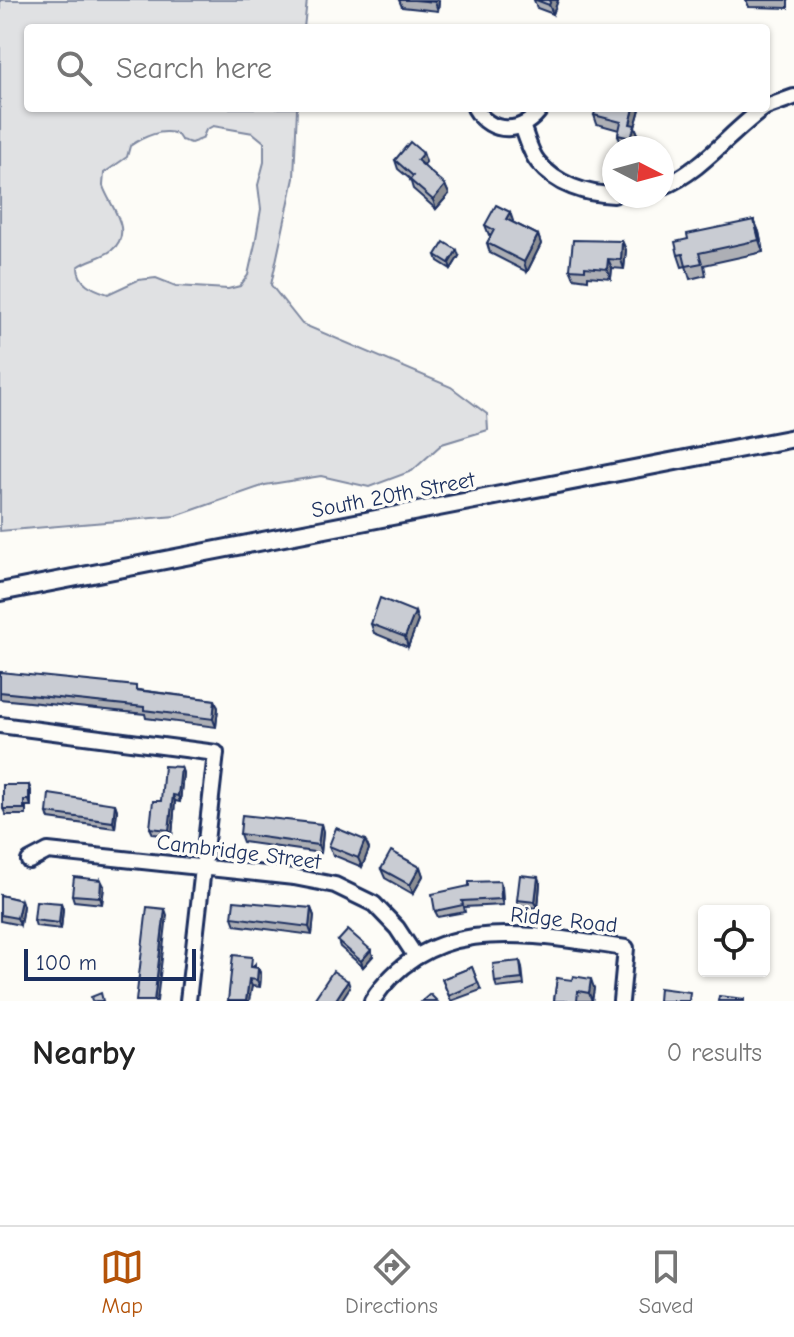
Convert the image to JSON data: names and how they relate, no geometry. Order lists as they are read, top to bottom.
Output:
{
  "streets": {
    "main road": ["South 20th Street"],
    "street": ["Cambridge Street", "Ridge Road"]
  },
  "crossings": [
    ["Cambridge Street", "Ridge Road"]
  ],
  "scale_bar": "100 m",
  "north": "right",
  "page": {
    "search": "Search here",
    "scale": "100 m",
    "heading": ["Nearby", "0 results"],
    "nav": ["Map", "Directions", "Saved"]
  }
}
